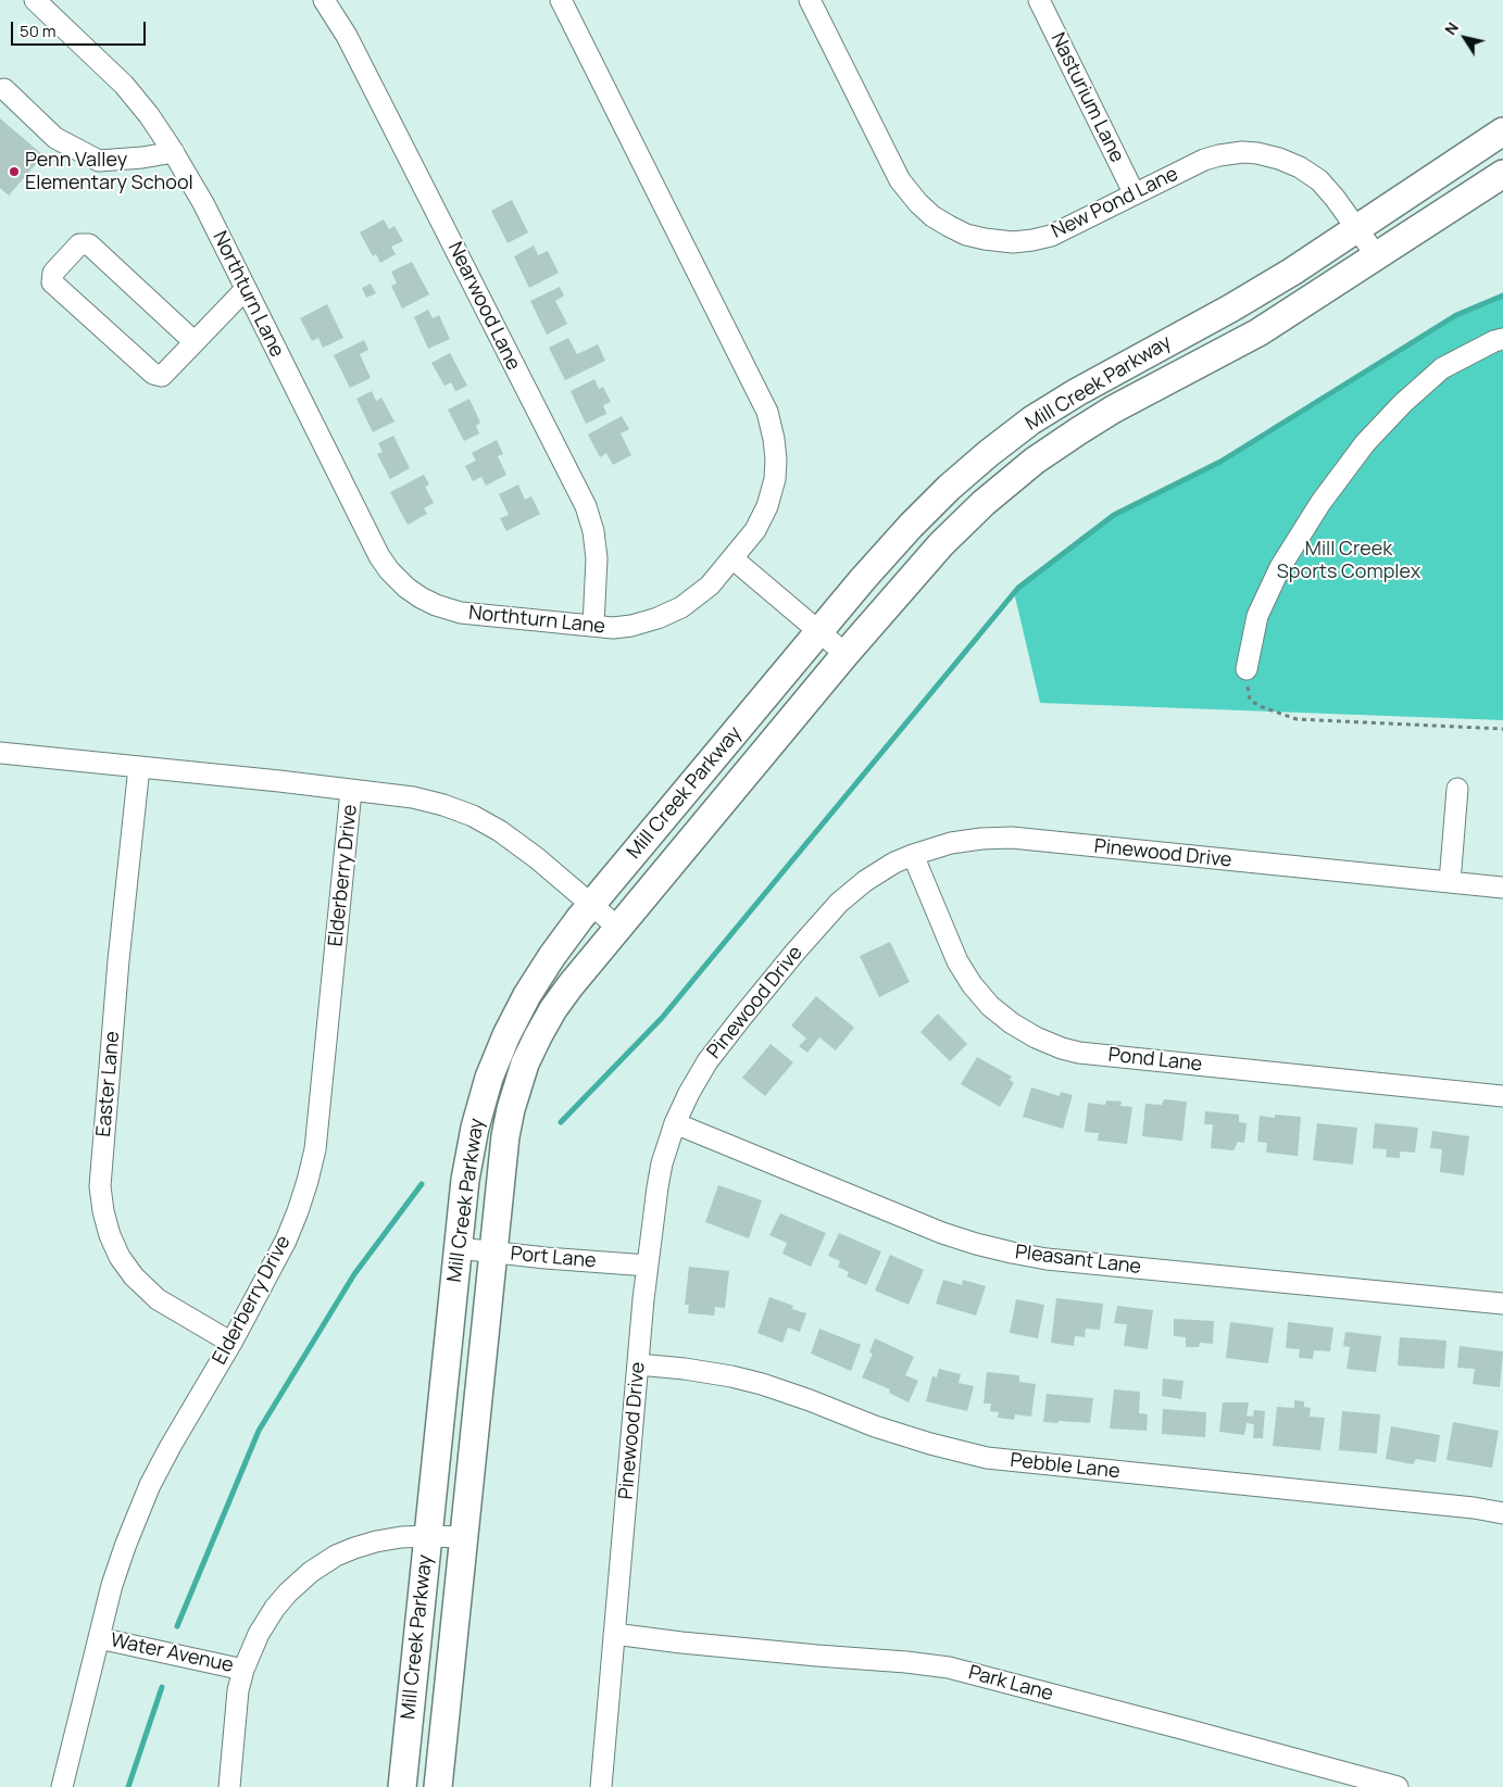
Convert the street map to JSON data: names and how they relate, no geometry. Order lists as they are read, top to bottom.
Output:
{
  "streets": {
    "main road": ["Mill Creek Parkway"],
    "street": [
      "Nasturium Lane",
      "New Pond Lane",
      "Northturn Lane",
      "Nearwood Lane",
      "Pinewood Drive",
      "Elderberry Drive",
      "Pond Lane",
      "Easter Lane",
      "Port Lane",
      "Pleasant Lane",
      "Pebble Lane",
      "Water Avenue",
      "Park Lane"
    ]
  },
  "crossings": [
    ["Nasturium Lane", "New Pond Lane"],
    ["New Pond Lane", "Mill Creek Parkway"],
    ["Northturn Lane", "Nearwood Lane"],
    ["Mill Creek Parkway", "Elderberry Drive"],
    ["Mill Creek Parkway", "Port Lane"],
    ["Pinewood Drive", "Pond Lane"],
    ["Pinewood Drive", "Port Lane"],
    ["Pinewood Drive", "Pleasant Lane"],
    ["Pinewood Drive", "Pebble Lane"],
    ["Pinewood Drive", "Park Lane"],
    ["Elderberry Drive", "Easter Lane"],
    ["Elderberry Drive", "Water Avenue"]
  ],
  "parks": ["Mill Creek Sports Complex"],
  "places": ["Penn Valley Elementary School"],
  "scale_bar": "50 m",
  "north": "top left"
}
